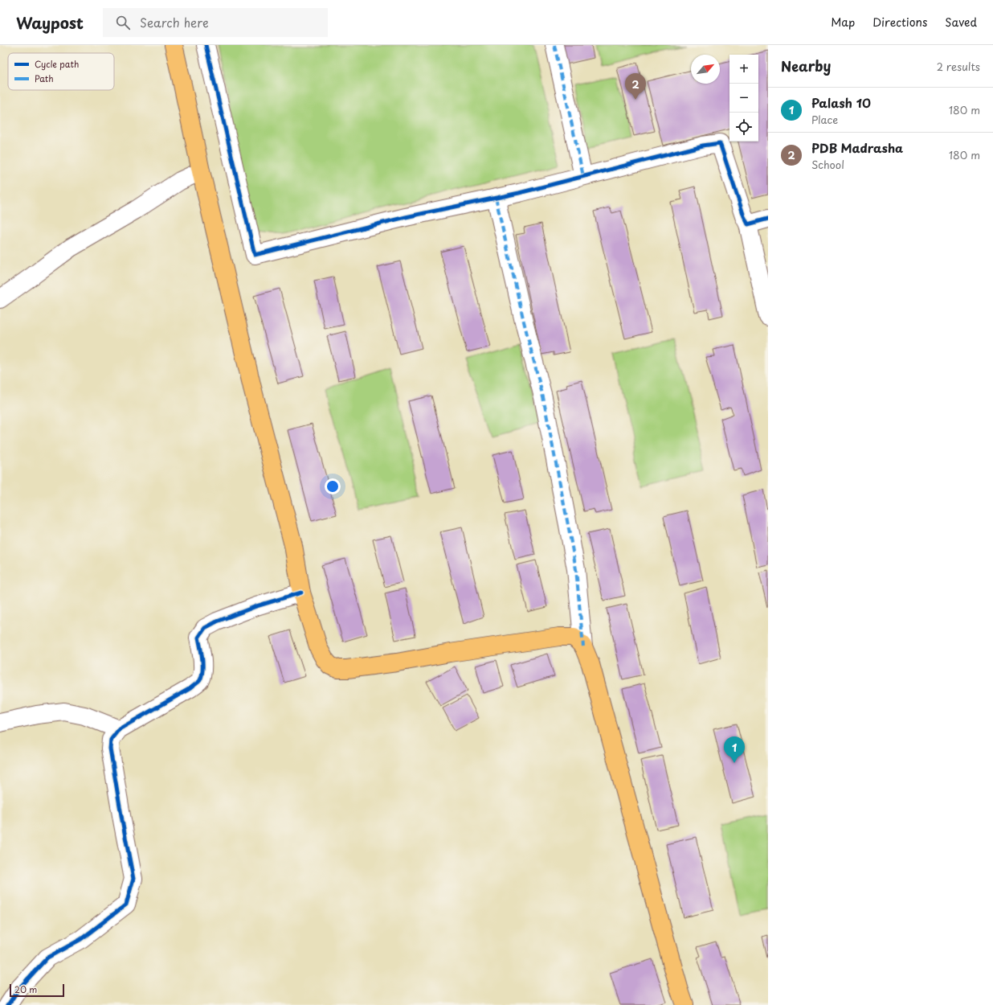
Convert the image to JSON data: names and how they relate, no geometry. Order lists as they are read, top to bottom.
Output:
{
  "legend": ["Cycle path", "Path"],
  "scale_bar": "20 m",
  "north": "top right",
  "page": {
    "header": "Waypost",
    "search": "Search here",
    "nav": ["Map", "Directions", "Saved"],
    "heading": ["Nearby", "2 results"],
    "map_buttons": ["+", "−"],
    "pins": ["2", "1"],
    "list": [
      {
        "mark": "1",
        "name": "Palash 10",
        "note": "Place",
        "value": "180 m"
      },
      {
        "mark": "2",
        "name": "PDB Madrasha",
        "note": "School",
        "value": "180 m"
      }
    ],
    "scale": "20 m"
  }
}
